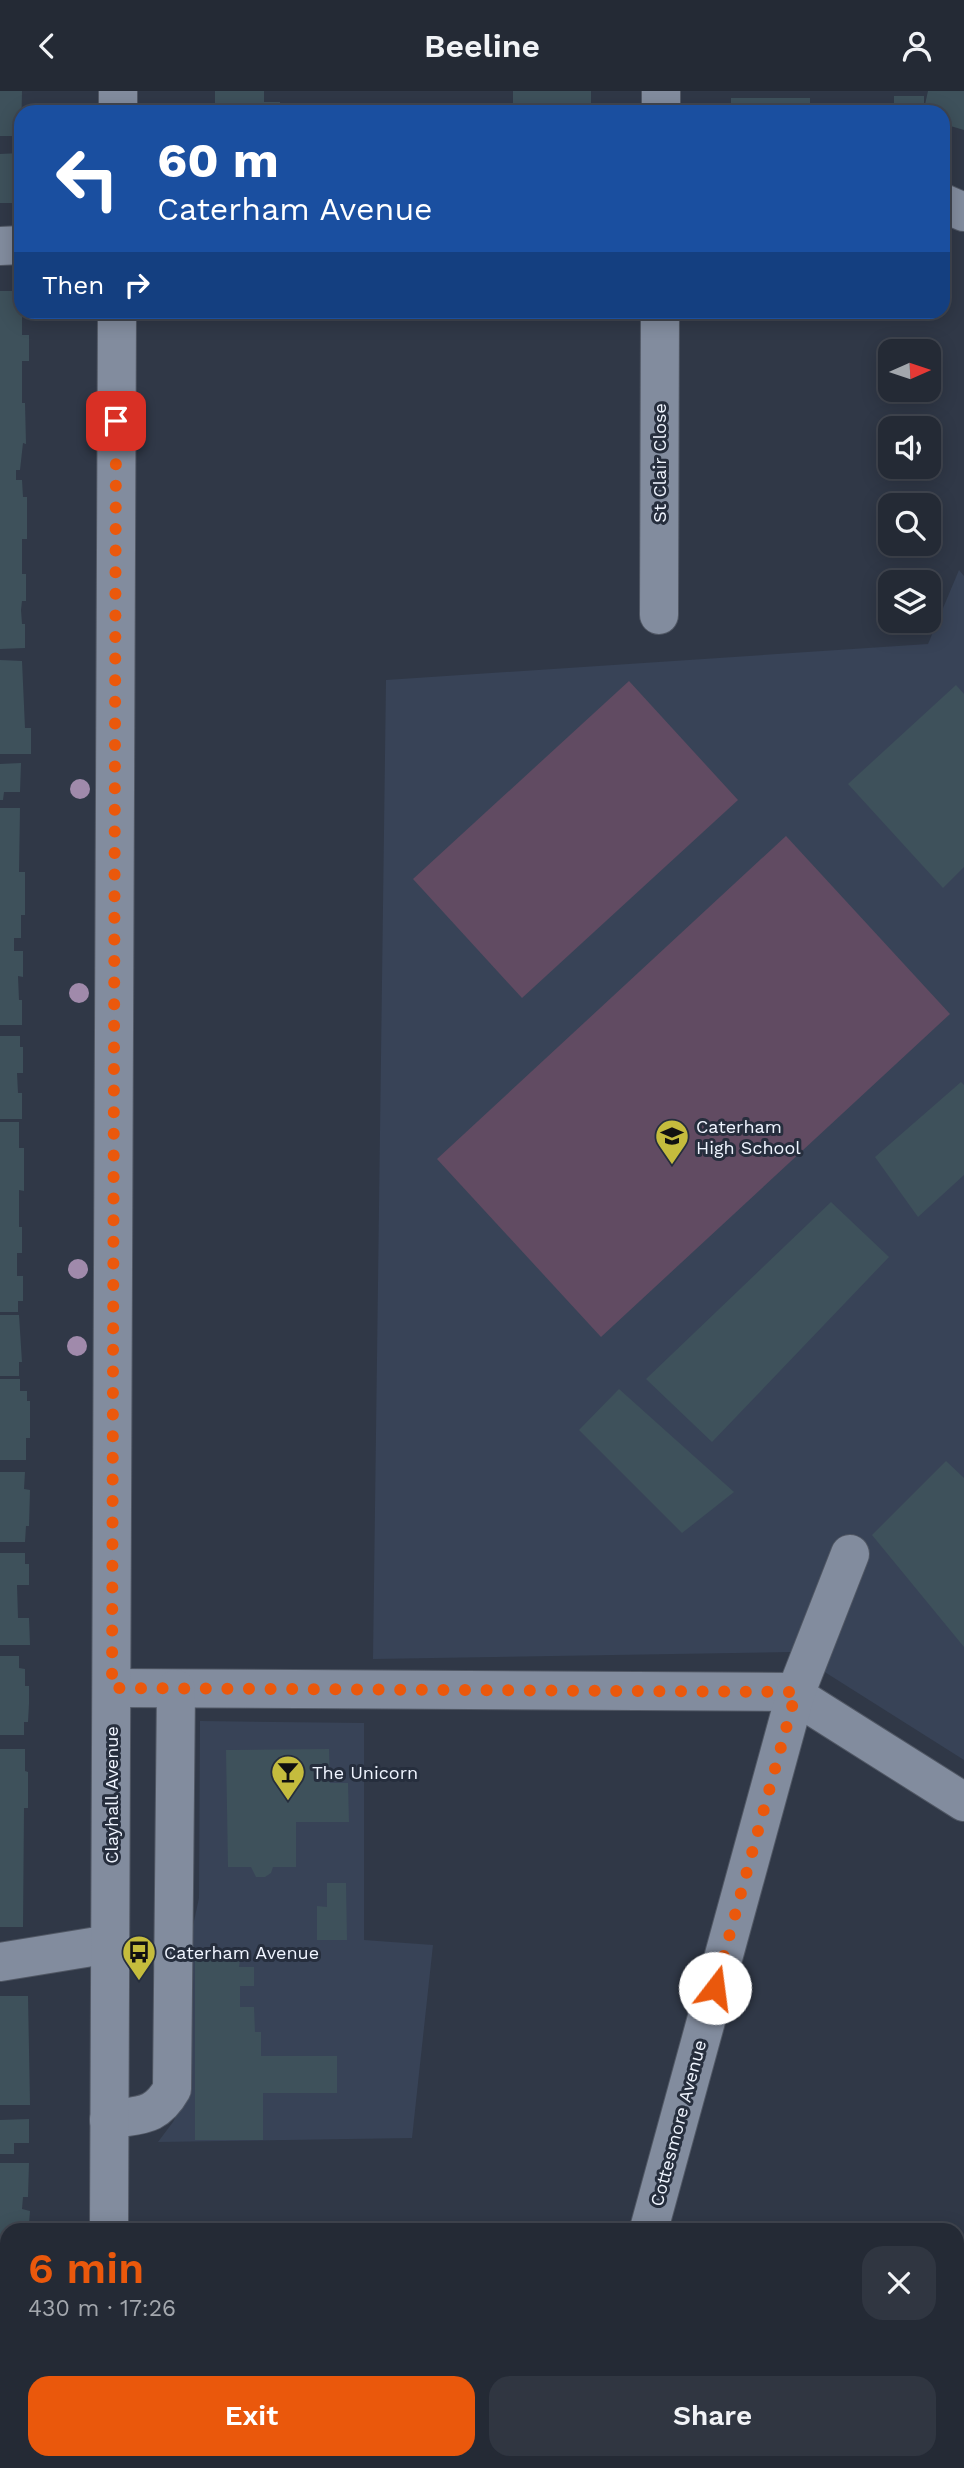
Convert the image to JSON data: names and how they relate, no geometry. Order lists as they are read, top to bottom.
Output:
{
  "streets": {
    "street": ["St Clair Close", "Clayhall Avenue", "Cottesmore Avenue"]
  },
  "places": {
    "school or university": ["Caterham High School"],
    "bar": ["The Unicorn"],
    "bus stop": ["Caterham Avenue"]
  },
  "north": "right",
  "page": {
    "header": "Beeline",
    "turn": ["60 m", "Caterham Avenue"],
    "then": "Then",
    "heading": ["6 min", "430 m · 17:26"],
    "buttons": ["Exit", "Share"]
  }
}
